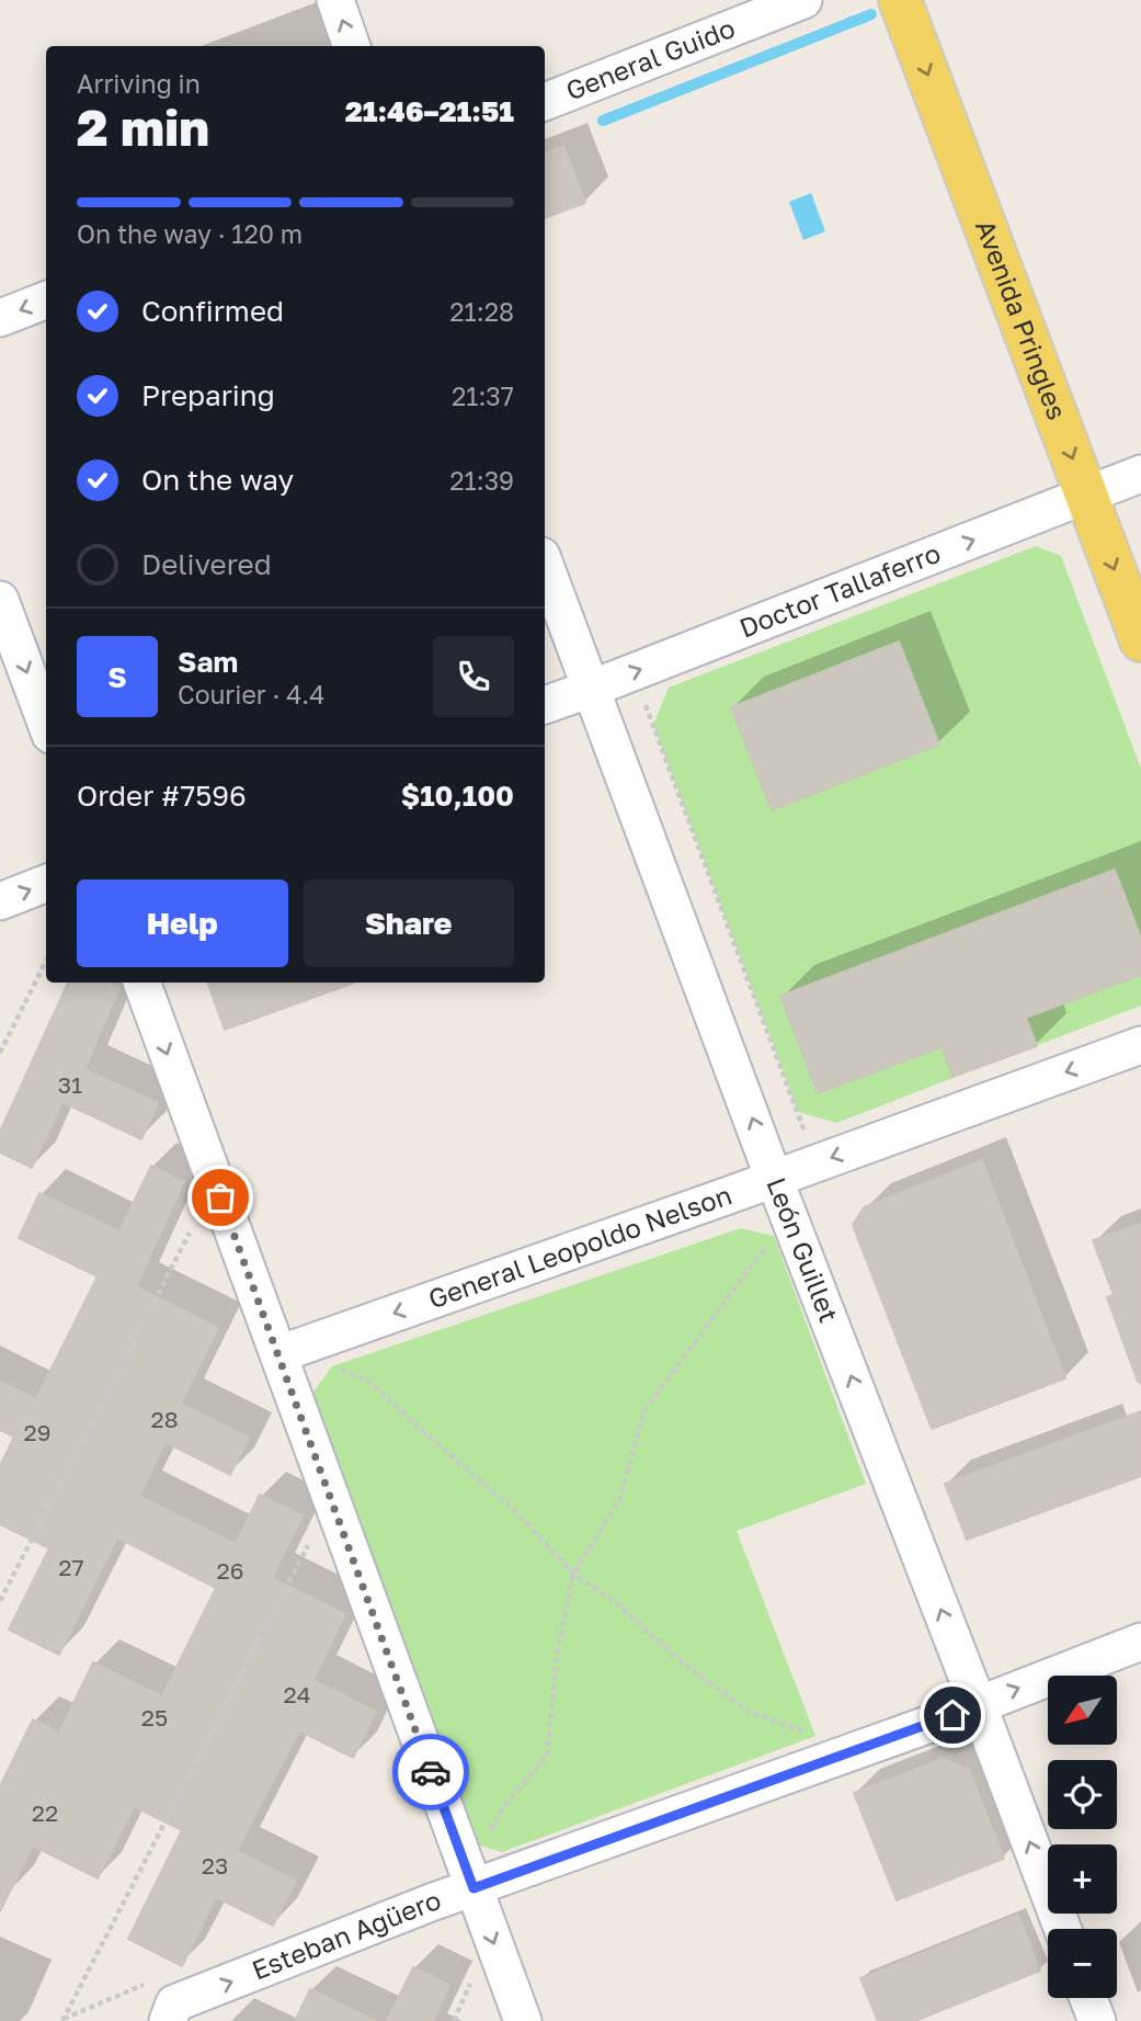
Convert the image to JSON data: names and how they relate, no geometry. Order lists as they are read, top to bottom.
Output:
{
  "streets": {
    "main road": ["Avenida Pringles"],
    "street": [
      "General Guido",
      "Doctor Tallaferro",
      "General Leopoldo Nelson",
      "León Guillet",
      "Esteban Agüero"
    ]
  },
  "crossings": [
    ["Avenida Pringles", "Doctor Tallaferro"],
    ["Doctor Tallaferro", "León Guillet"],
    ["General Leopoldo Nelson", "León Guillet"],
    ["León Guillet", "Esteban Agüero"]
  ],
  "one_way": [
    "Avenida Pringles",
    "Doctor Tallaferro",
    "General Leopoldo Nelson",
    "León Guillet",
    "Esteban Agüero"
  ],
  "house_numbers": [
    "31",
    "28",
    "29",
    "27",
    "26",
    "24",
    "25",
    "22",
    "23"
  ],
  "north": "bottom left",
  "page": {
    "heading": ["2 min", "Arriving in", "21:46–21:51"],
    "panel": [
      "Sam",
      "Courier · 4.4",
      "Order #7596",
      "$10,100"
    ],
    "bar": "On the way · 120 m",
    "list": [
      ["Confirmed", "21:28"],
      ["Preparing", "21:37"],
      ["On the way", "21:39"],
      "Delivered"
    ],
    "round": "S",
    "buttons": ["Help", "Share"],
    "map_buttons": ["+", "−"]
  }
}
